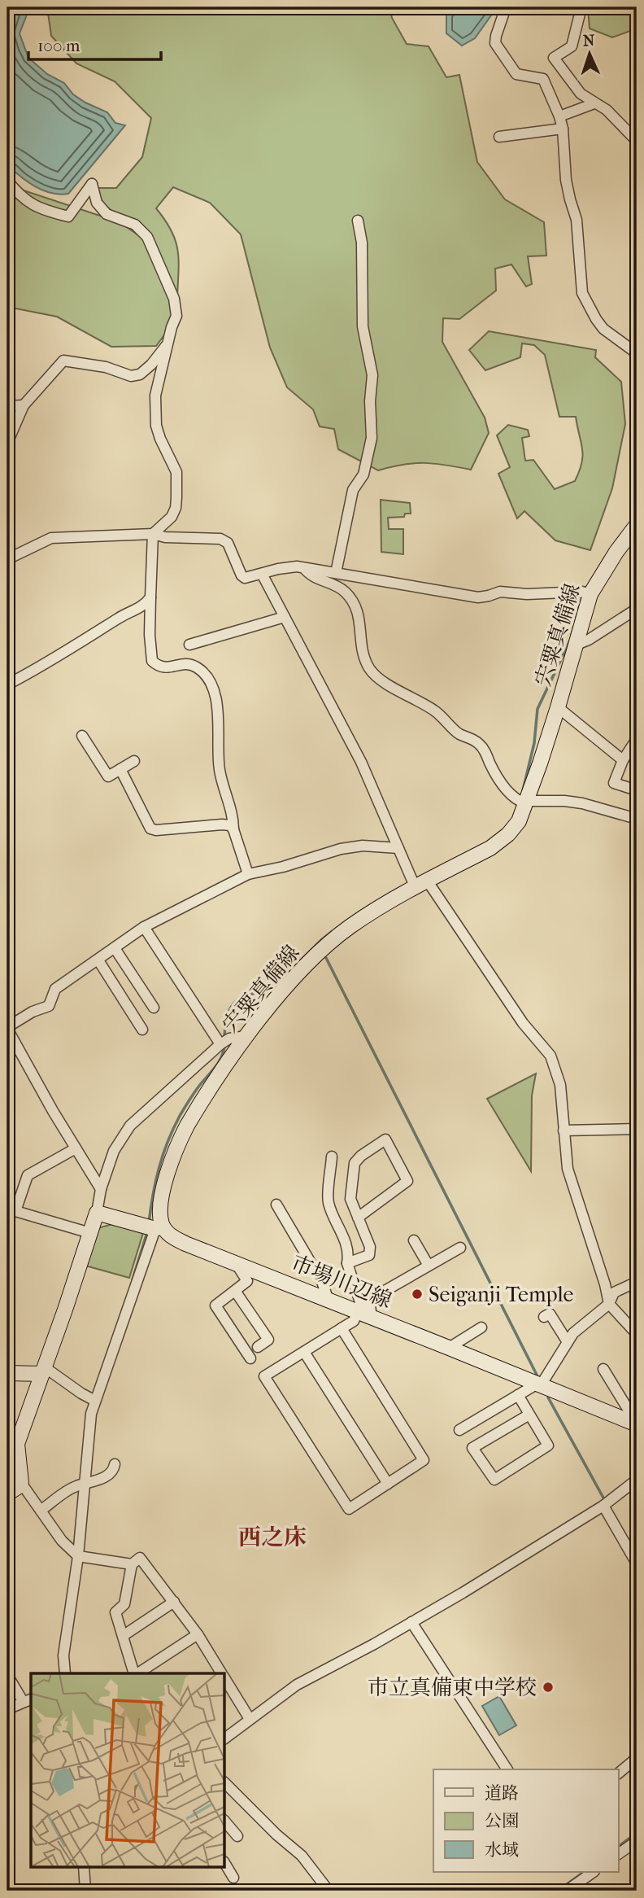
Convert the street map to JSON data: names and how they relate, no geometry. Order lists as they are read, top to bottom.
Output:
{
  "streets": {
    "main road": ["宍粟真備線", "市場川辺線"]
  },
  "crossings": [
    ["宍粟真備線", "市場川辺線"]
  ],
  "districts": ["西之床"],
  "places": ["Seiganji Temple", "市立真備東中学校"],
  "legend": ["道路", "公園", "水域"],
  "scale_bar": "100 m",
  "north": "top"
}
